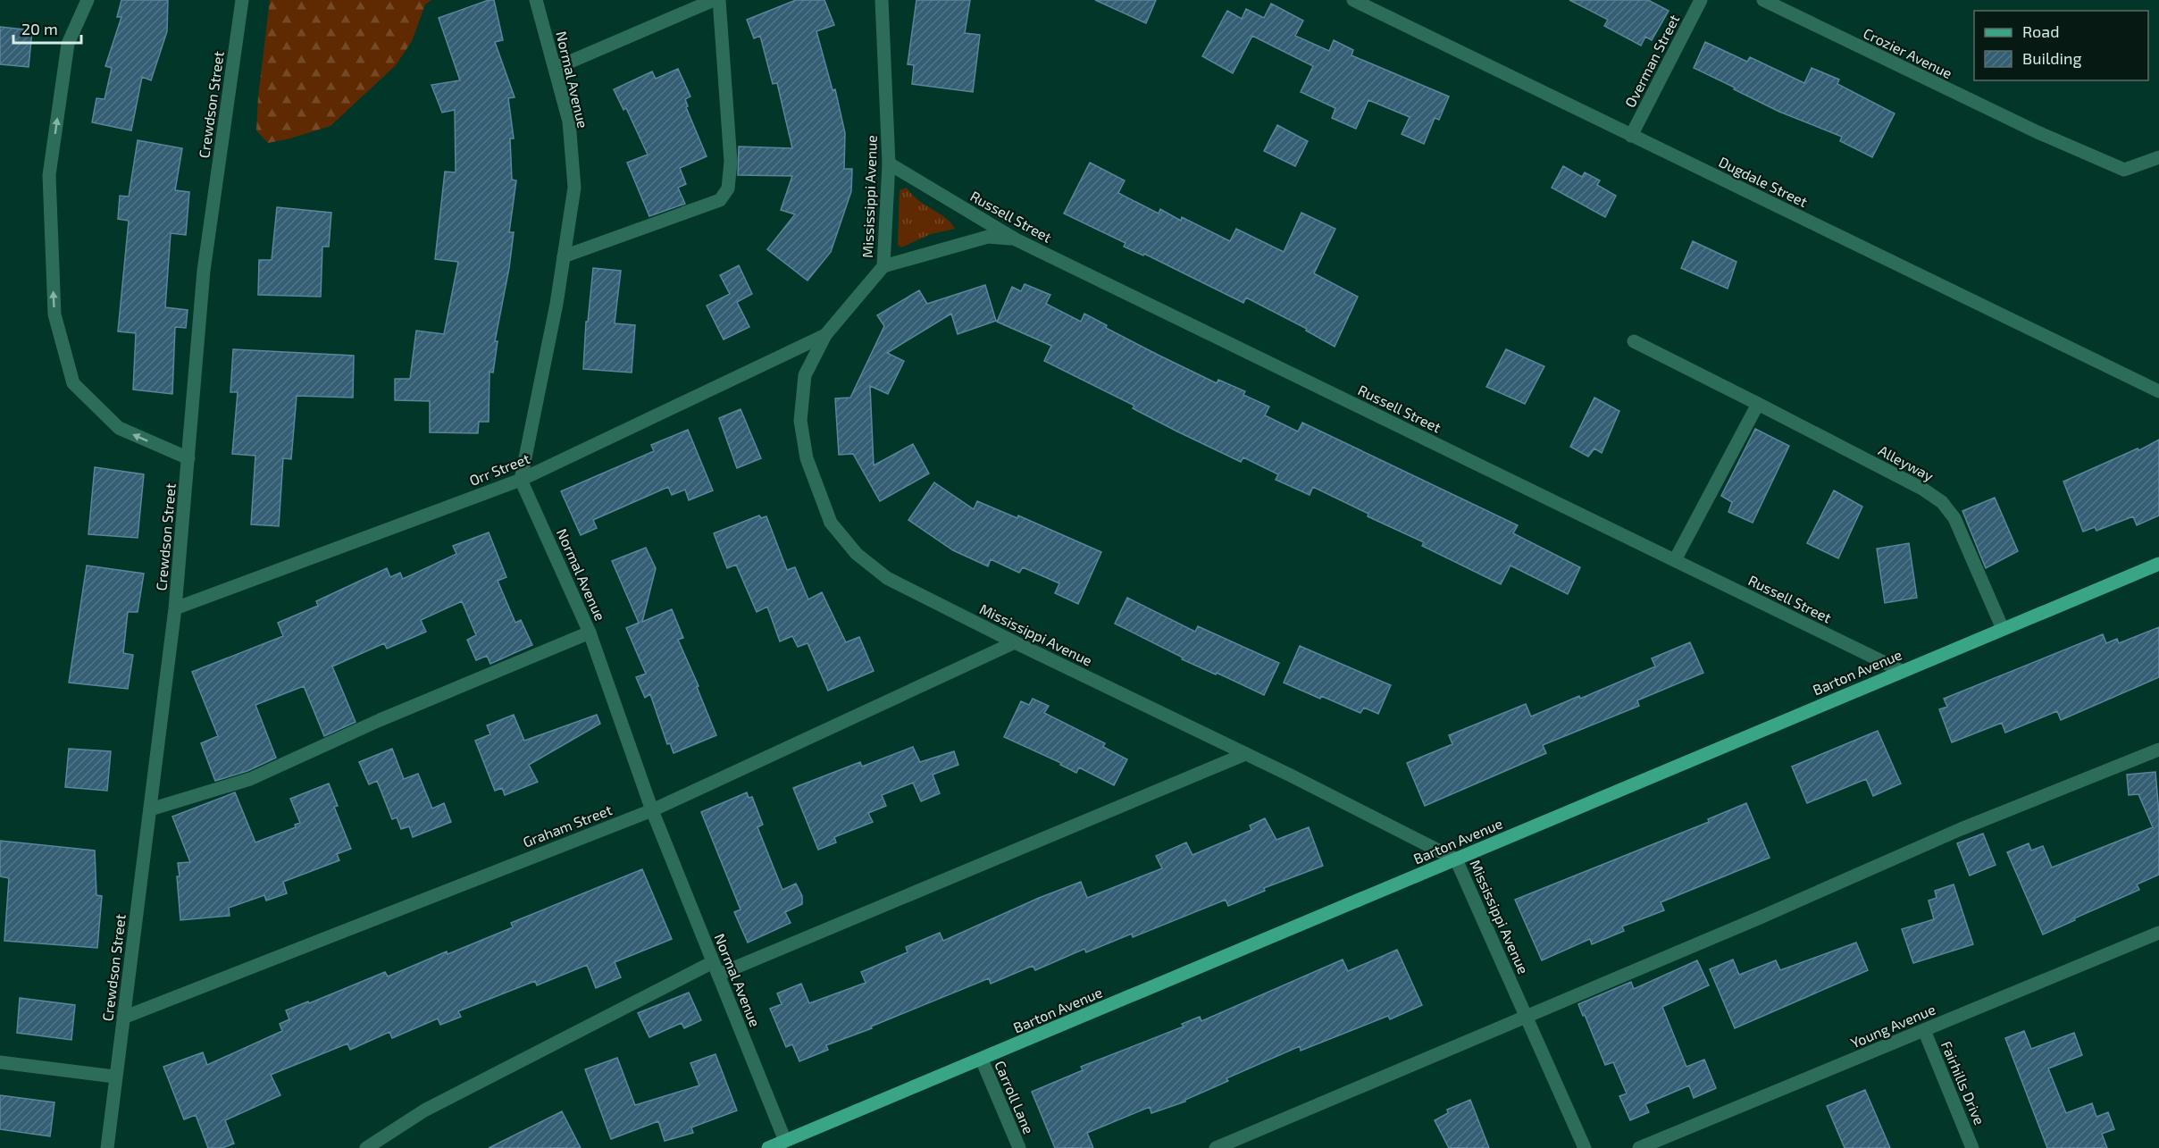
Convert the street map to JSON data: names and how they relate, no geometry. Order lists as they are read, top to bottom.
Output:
{
  "streets": {
    "main road": ["Barton Avenue"],
    "street": [
      "Crozier Avenue",
      "Overman Street",
      "Normal Avenue",
      "Crewdson Street",
      "Dugdale Street",
      "Mississippi Avenue",
      "Russell Street",
      "Alleyway",
      "Orr Street",
      "Graham Street",
      "Young Avenue",
      "Fairhills Drive",
      "Carroll Lane"
    ]
  },
  "crossings": [
    ["Overman Street", "Dugdale Street"],
    ["Normal Avenue", "Orr Street"],
    ["Normal Avenue", "Barton Avenue"],
    ["Normal Avenue", "Graham Street"],
    ["Crewdson Street", "Orr Street"],
    ["Crewdson Street", "Graham Street"],
    ["Mississippi Avenue", "Russell Street"],
    ["Mississippi Avenue", "Orr Street"],
    ["Mississippi Avenue", "Barton Avenue"],
    ["Mississippi Avenue", "Graham Street"],
    ["Russell Street", "Barton Avenue"],
    ["Alleyway", "Barton Avenue"],
    ["Barton Avenue", "Carroll Lane"],
    ["Young Avenue", "Fairhills Drive"]
  ],
  "legend": ["Road", "Building"],
  "scale_bar": "20 m"
}
